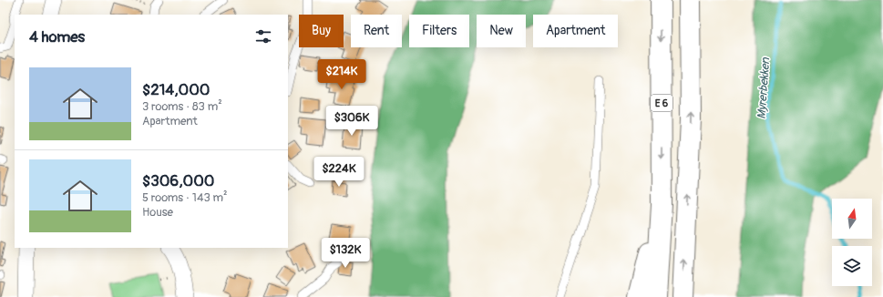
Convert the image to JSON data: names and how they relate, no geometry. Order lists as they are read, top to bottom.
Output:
{
  "streets": {
    "highway": ["E 6"]
  },
  "water": ["Myrerbekken"],
  "north": "top",
  "page": {
    "chip": [
      "Buy",
      "Rent",
      "Filters",
      "New",
      "Apartment"
    ],
    "heading": "4 homes",
    "list": [
      {
        "name": "$214,000",
        "note": "3 rooms · 83 m² · Apartment"
      },
      {
        "name": "$306,000",
        "note": "5 rooms · 143 m² · House"
      }
    ],
    "price": [
      "$214K",
      "$306K",
      "$224K",
      "$132K"
    ]
  }
}
